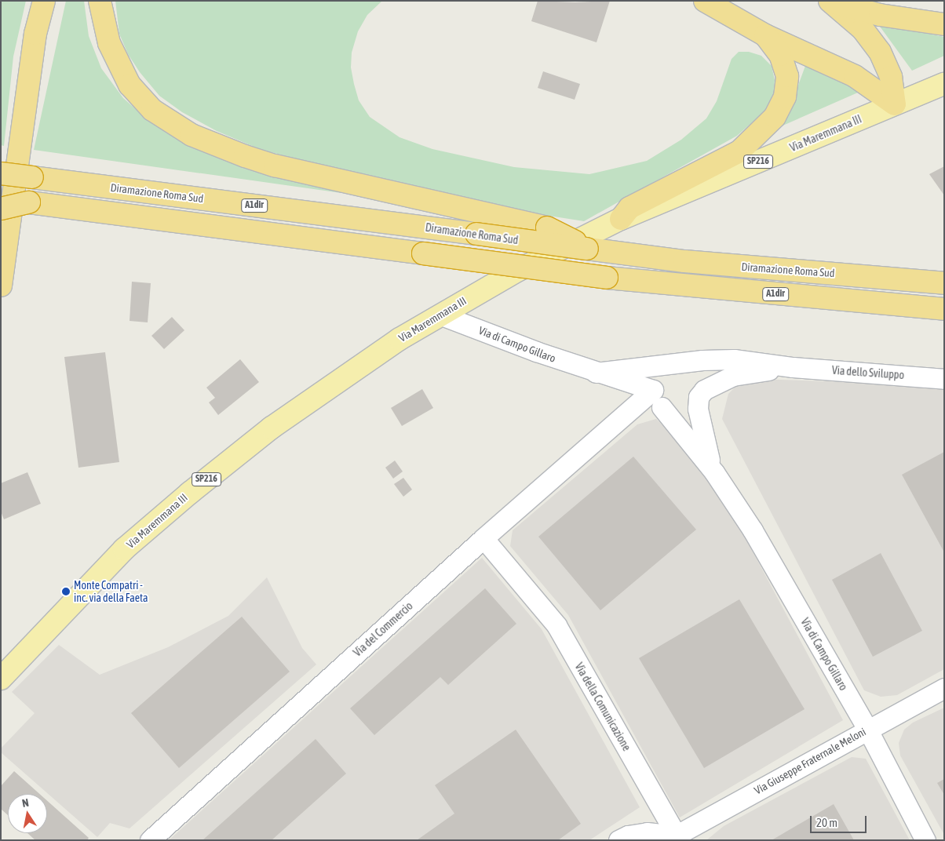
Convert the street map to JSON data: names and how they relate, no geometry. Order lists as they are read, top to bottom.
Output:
{
  "streets": {
    "highway": ["Diramazione Roma Sud", "A1dir"],
    "main road": ["Via Maremmana III", "SP216"],
    "street": [
      "Via di Campo Gillaro",
      "Via dello Sviluppo",
      "Via del Commercio",
      "Via della Comunicazione",
      "Via Giuseppe Fraternale Meloni"
    ]
  },
  "crossings": [
    ["Via Maremmana III", "Via di Campo Gillaro"],
    ["Via di Campo Gillaro", "Via dello Sviluppo"],
    ["Via di Campo Gillaro", "Via del Commercio"],
    ["Via di Campo Gillaro", "Via Giuseppe Fraternale Meloni"],
    ["Via dello Sviluppo", "Via del Commercio"],
    ["Via del Commercio", "Via della Comunicazione"],
    ["Via della Comunicazione", "Via Giuseppe Fraternale Meloni"]
  ],
  "places": ["Monte Compatri - inc. via della Faeta"],
  "scale_bar": "20 m",
  "north": "top"
}
